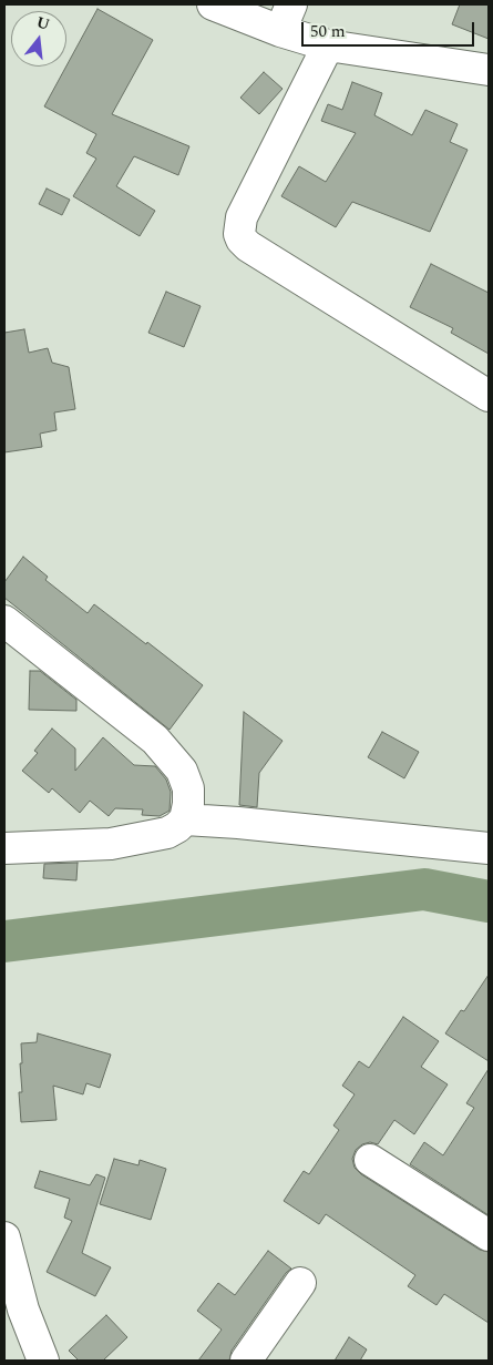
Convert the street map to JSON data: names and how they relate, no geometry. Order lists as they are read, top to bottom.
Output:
{
  "scale_bar": "50 m",
  "north": "top"
}
